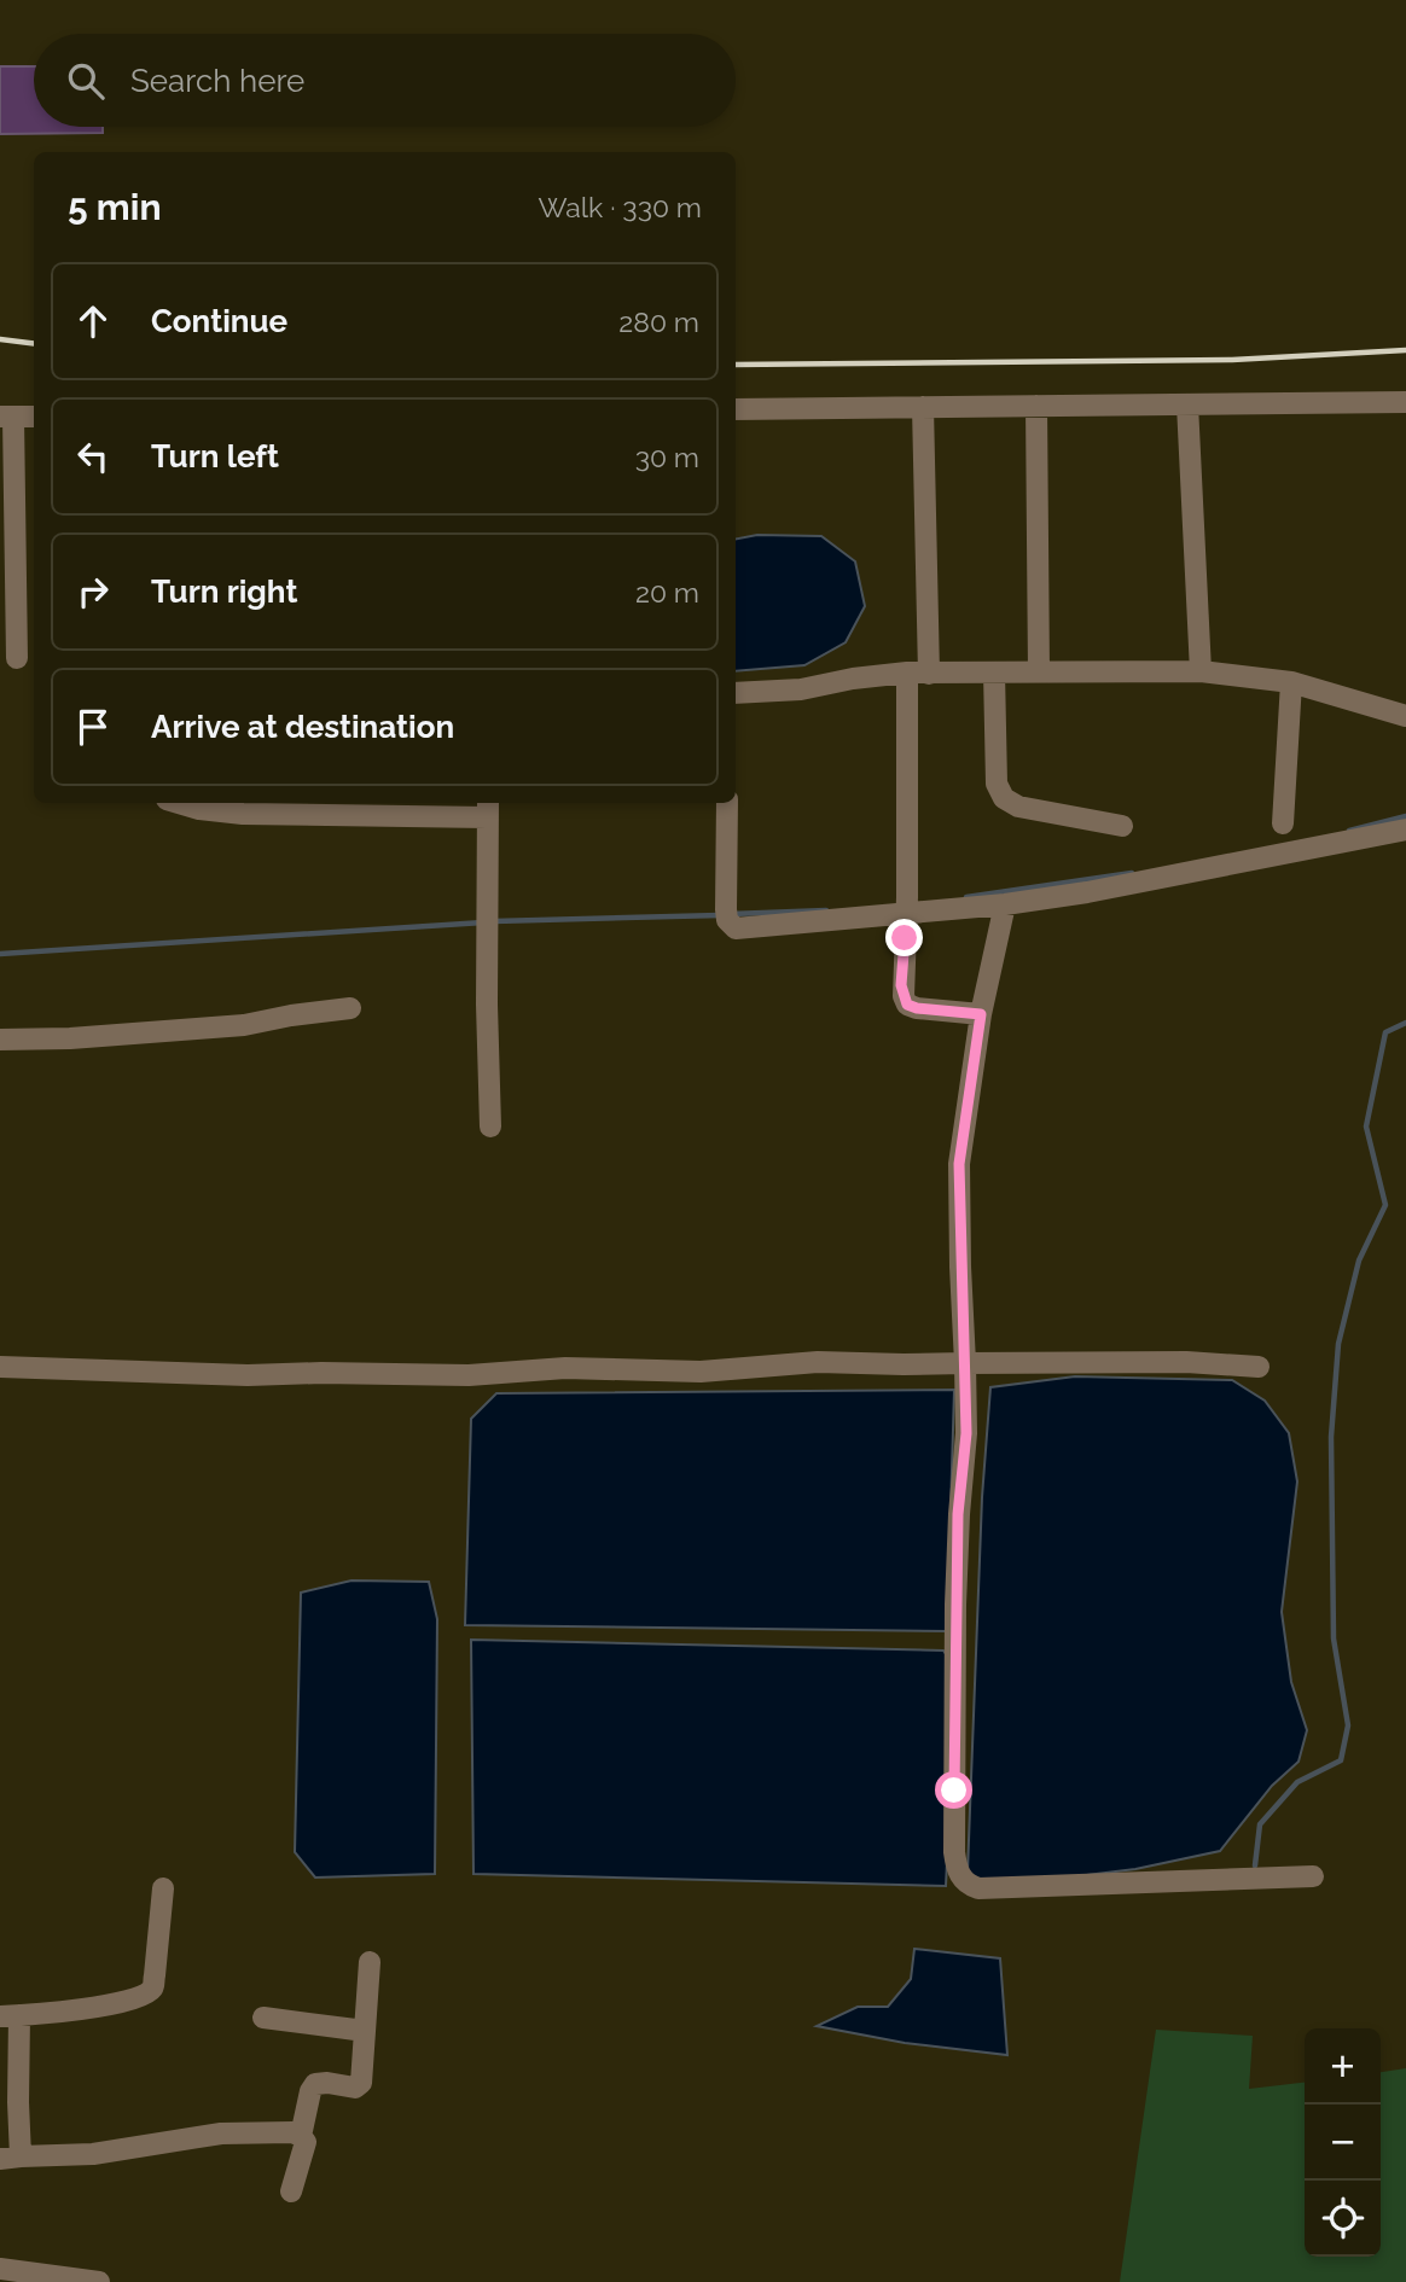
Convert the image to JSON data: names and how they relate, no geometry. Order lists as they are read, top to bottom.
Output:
{
  "page": {
    "search": "Search here",
    "heading": ["5 min", "Walk · 330 m"],
    "list": [
      ["Continue", "280 m"],
      ["Turn left", "30 m"],
      ["Turn right", "20 m"],
      "Arrive at destination"
    ],
    "map_buttons": ["+", "−"]
  }
}
